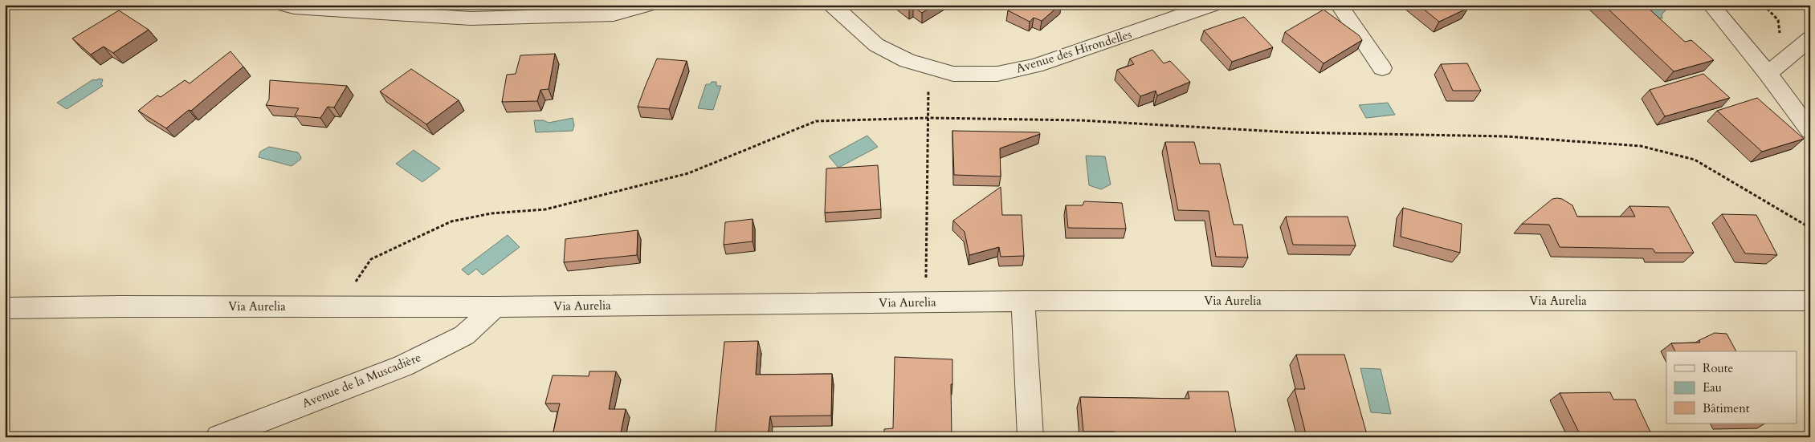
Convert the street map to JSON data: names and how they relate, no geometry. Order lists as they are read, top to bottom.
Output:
{
  "streets": {
    "street": ["Avenue des Hirondelles", "Via Aurelia", "Avenue de la Muscadière"]
  },
  "crossings": [
    ["Via Aurelia", "Avenue de la Muscadière"]
  ],
  "legend": ["Route", "Eau", "Bâtiment"]
}
